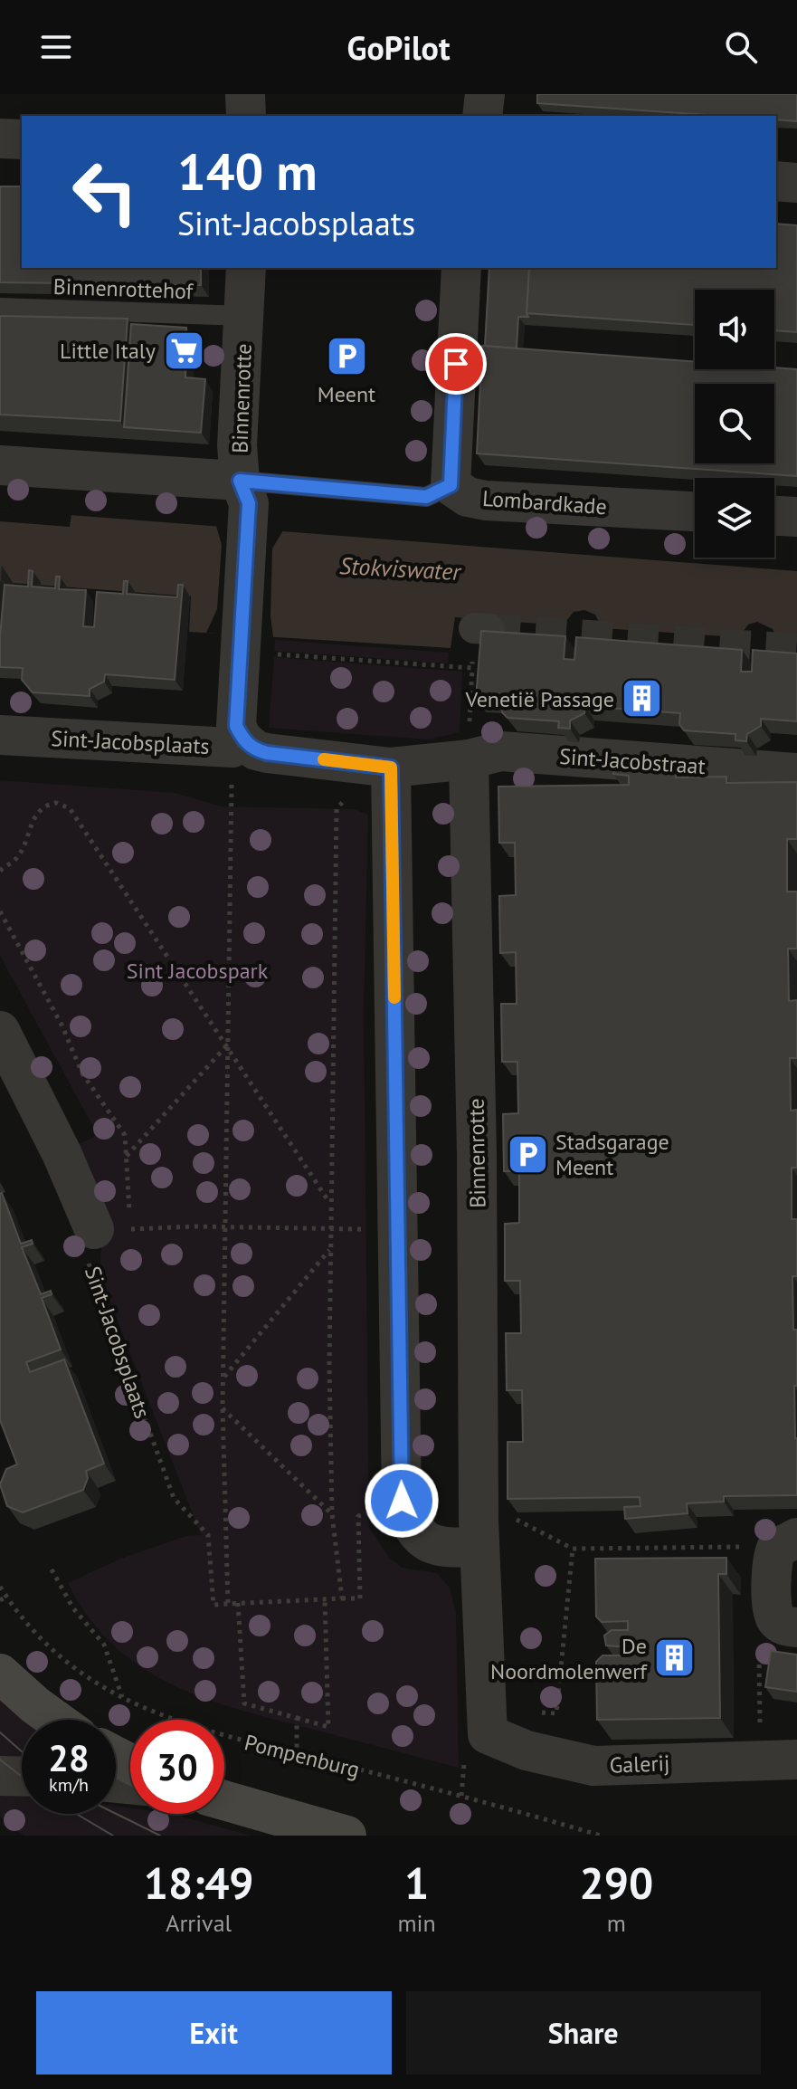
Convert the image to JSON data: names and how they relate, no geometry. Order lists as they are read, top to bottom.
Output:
{
  "streets": {
    "street": [
      "Binnenrotte",
      "Lombardkade",
      "Sint-Jacobsplaats",
      "Sint-Jacobstraat",
      "Galerij"
    ],
    "lane": ["Binnenrottehof"],
    "path": ["Pompenburg"]
  },
  "crossings": [
    ["Binnenrottehof", "Binnenrotte"],
    ["Binnenrotte", "Lombardkade"],
    ["Binnenrotte", "Sint-Jacobsplaats"],
    ["Binnenrotte", "Sint-Jacobstraat"],
    ["Binnenrotte", "Galerij"],
    ["Sint-Jacobsplaats", "Sint-Jacobstraat"]
  ],
  "water": ["Stokviswater"],
  "parks": ["Sint Jacobspark"],
  "places": {
    "supermarket": ["Little Italy"],
    "parking": ["Meent", "Stadsgarage Meent"],
    "building": ["Venetië Passage", "De Noordmolenwerf"]
  },
  "page": {
    "header": "GoPilot",
    "turn": ["140 m", "Sint-Jacobsplaats"],
    "speed": "28 km/h",
    "limit": "30",
    "eta": [
      "18:49",
      "Arrival",
      "1",
      "min",
      "290",
      "m"
    ],
    "buttons": ["Exit", "Share"]
  }
}
